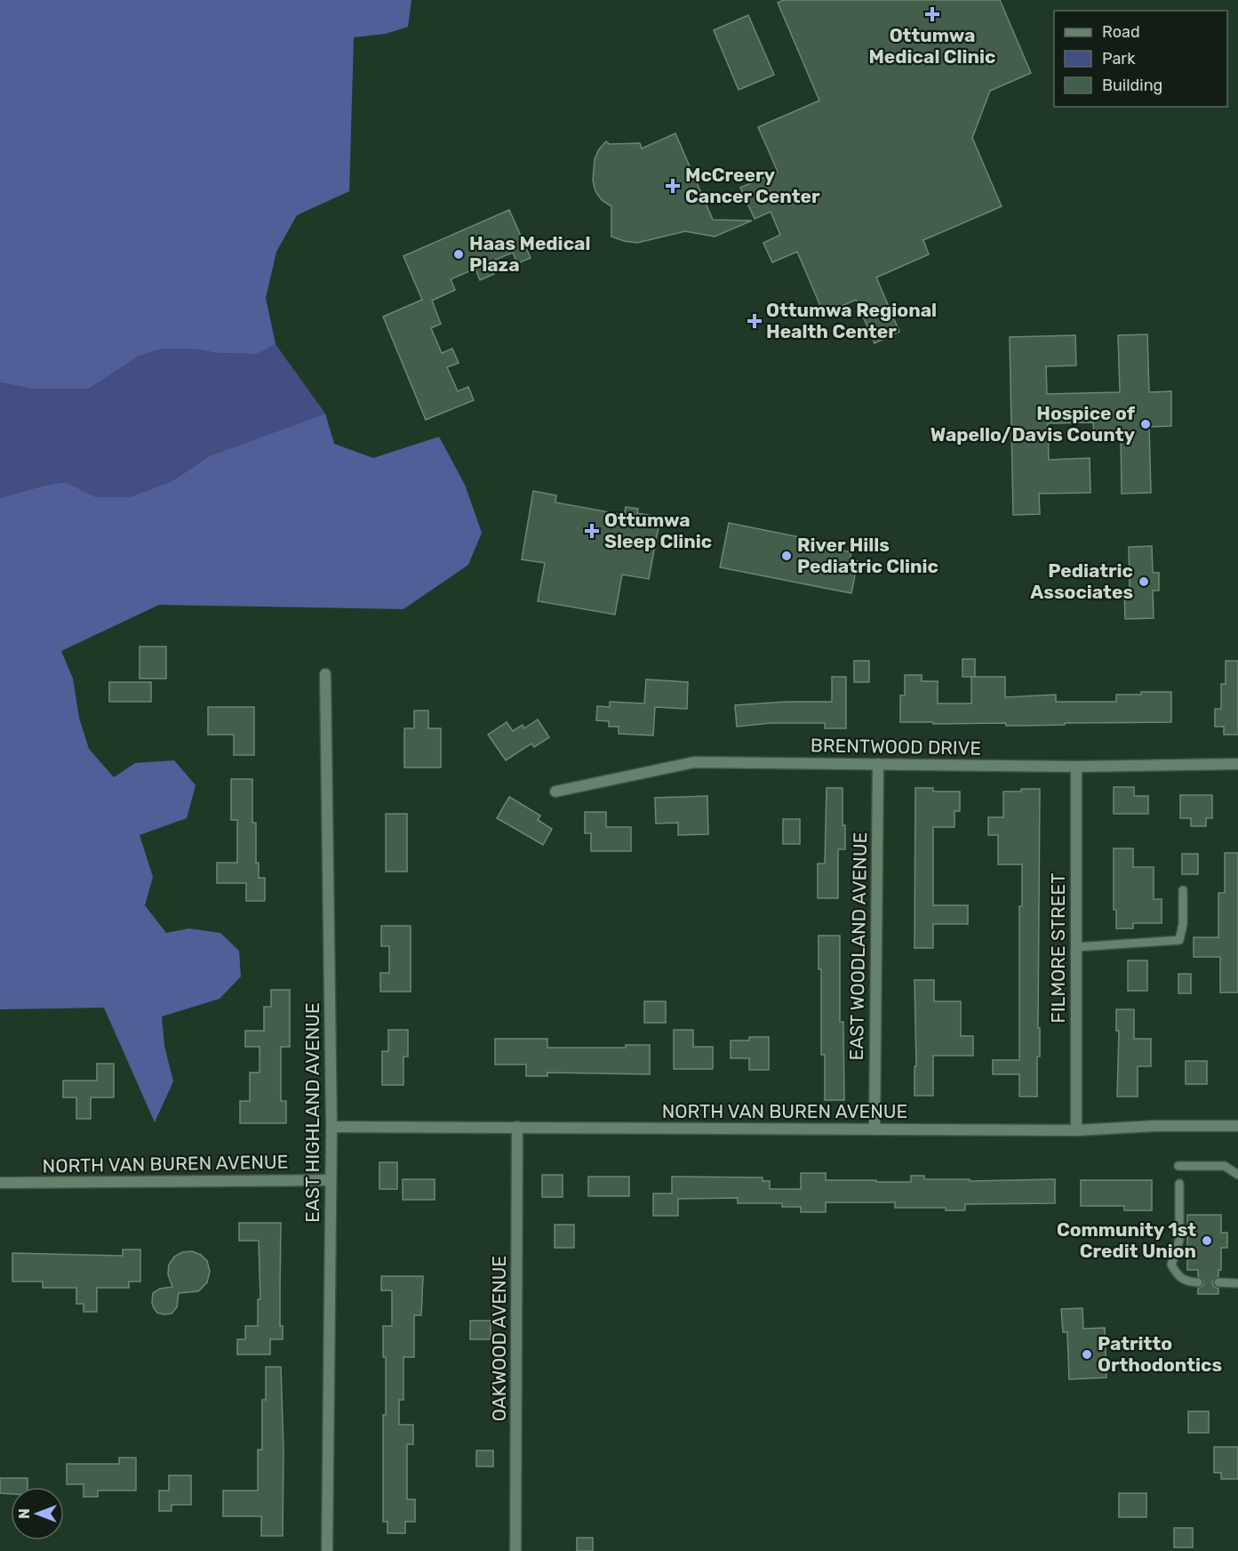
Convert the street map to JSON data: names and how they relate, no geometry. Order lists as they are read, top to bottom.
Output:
{
  "streets": {
    "street": [
      "BRENTWOOD DRIVE",
      "EAST WOODLAND AVENUE",
      "FILMORE STREET",
      "NORTH VAN BUREN AVENUE",
      "EAST HIGHLAND AVENUE",
      "OAKWOOD AVENUE"
    ]
  },
  "crossings": [
    ["BRENTWOOD DRIVE", "EAST WOODLAND AVENUE"],
    ["BRENTWOOD DRIVE", "FILMORE STREET"],
    ["EAST WOODLAND AVENUE", "NORTH VAN BUREN AVENUE"],
    ["FILMORE STREET", "NORTH VAN BUREN AVENUE"],
    ["NORTH VAN BUREN AVENUE", "EAST HIGHLAND AVENUE"],
    ["NORTH VAN BUREN AVENUE", "OAKWOOD AVENUE"]
  ],
  "places": {
    "health": [
      "Ottumwa Medical Clinic",
      "McCreery Cancer Center",
      "Ottumwa Regional Health Center",
      "Ottumwa Sleep Clinic"
    ],
    "other": [
      "Haas Medical Plaza",
      "Hospice of Wapello/Davis County",
      "River Hills Pediatric Clinic",
      "Pediatric Associates",
      "Community 1st Credit Union",
      "Patritto Orthodontics"
    ]
  },
  "legend": ["Road", "Park", "Building"],
  "north": "left"
}
